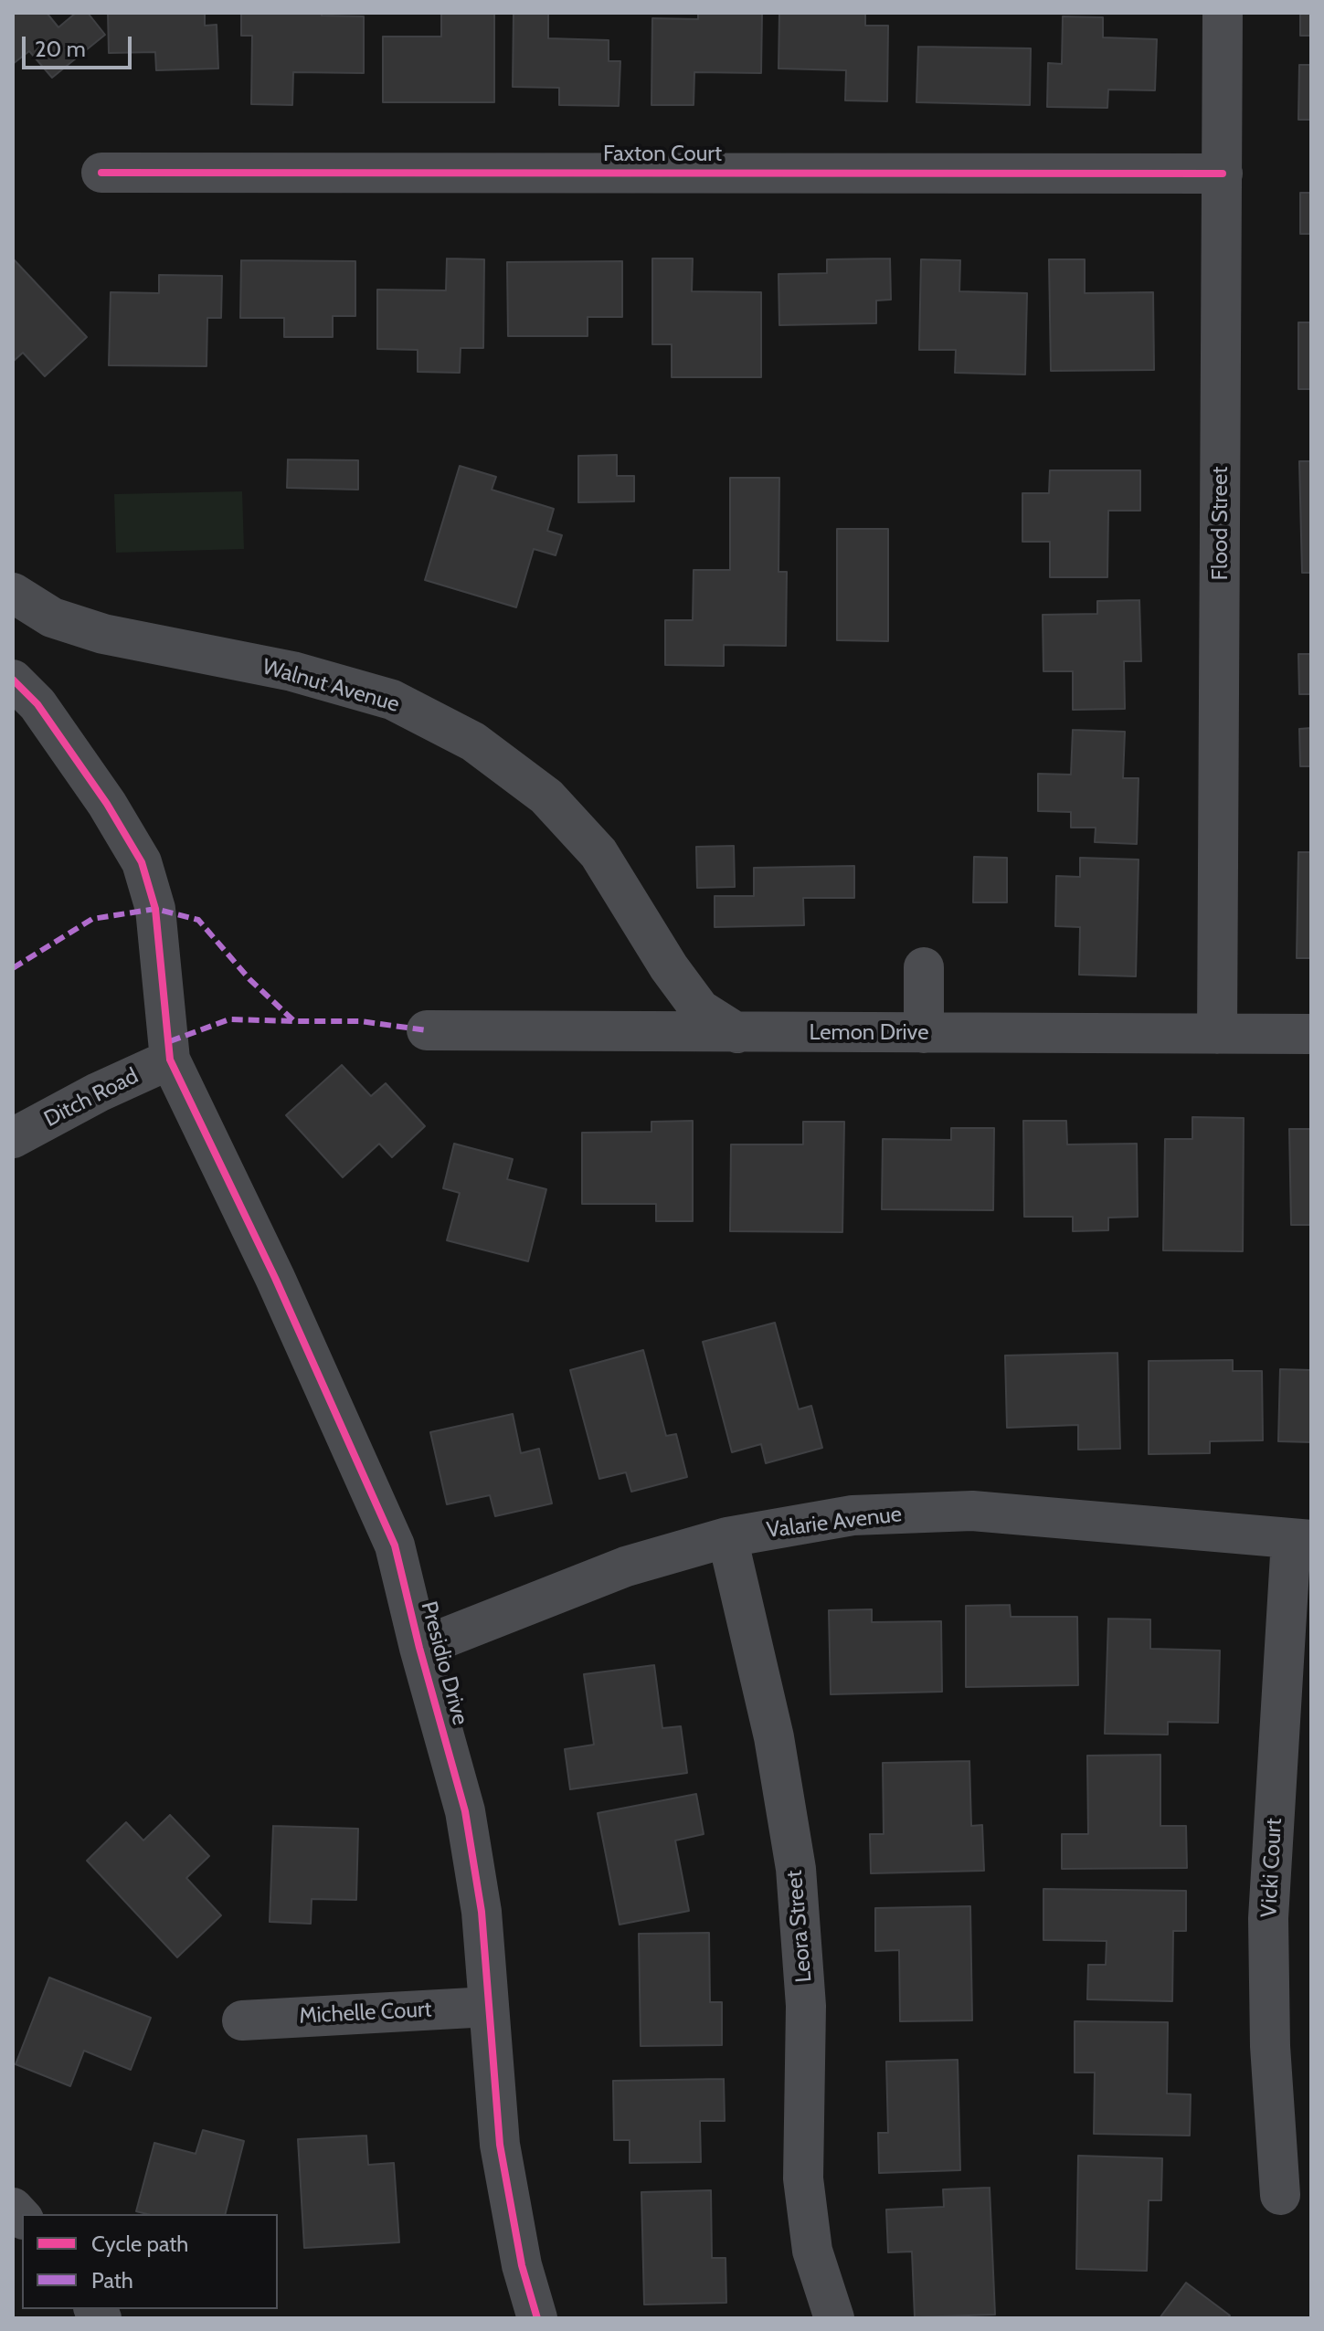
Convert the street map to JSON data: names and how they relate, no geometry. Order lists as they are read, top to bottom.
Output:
{
  "streets": {
    "street": [
      "Faxton Court",
      "Flood Street",
      "Walnut Avenue",
      "Lemon Drive",
      "Ditch Road",
      "Valarie Avenue",
      "Presidio Drive",
      "Vicki Court",
      "Leora Street",
      "Michelle Court"
    ]
  },
  "crossings": [
    ["Faxton Court", "Flood Street"],
    ["Flood Street", "Lemon Drive"],
    ["Walnut Avenue", "Lemon Drive"],
    ["Ditch Road", "Presidio Drive"],
    ["Valarie Avenue", "Presidio Drive"],
    ["Valarie Avenue", "Vicki Court"],
    ["Valarie Avenue", "Leora Street"],
    ["Presidio Drive", "Michelle Court"]
  ],
  "legend": ["Cycle path", "Path"],
  "scale_bar": "20 m"
}
